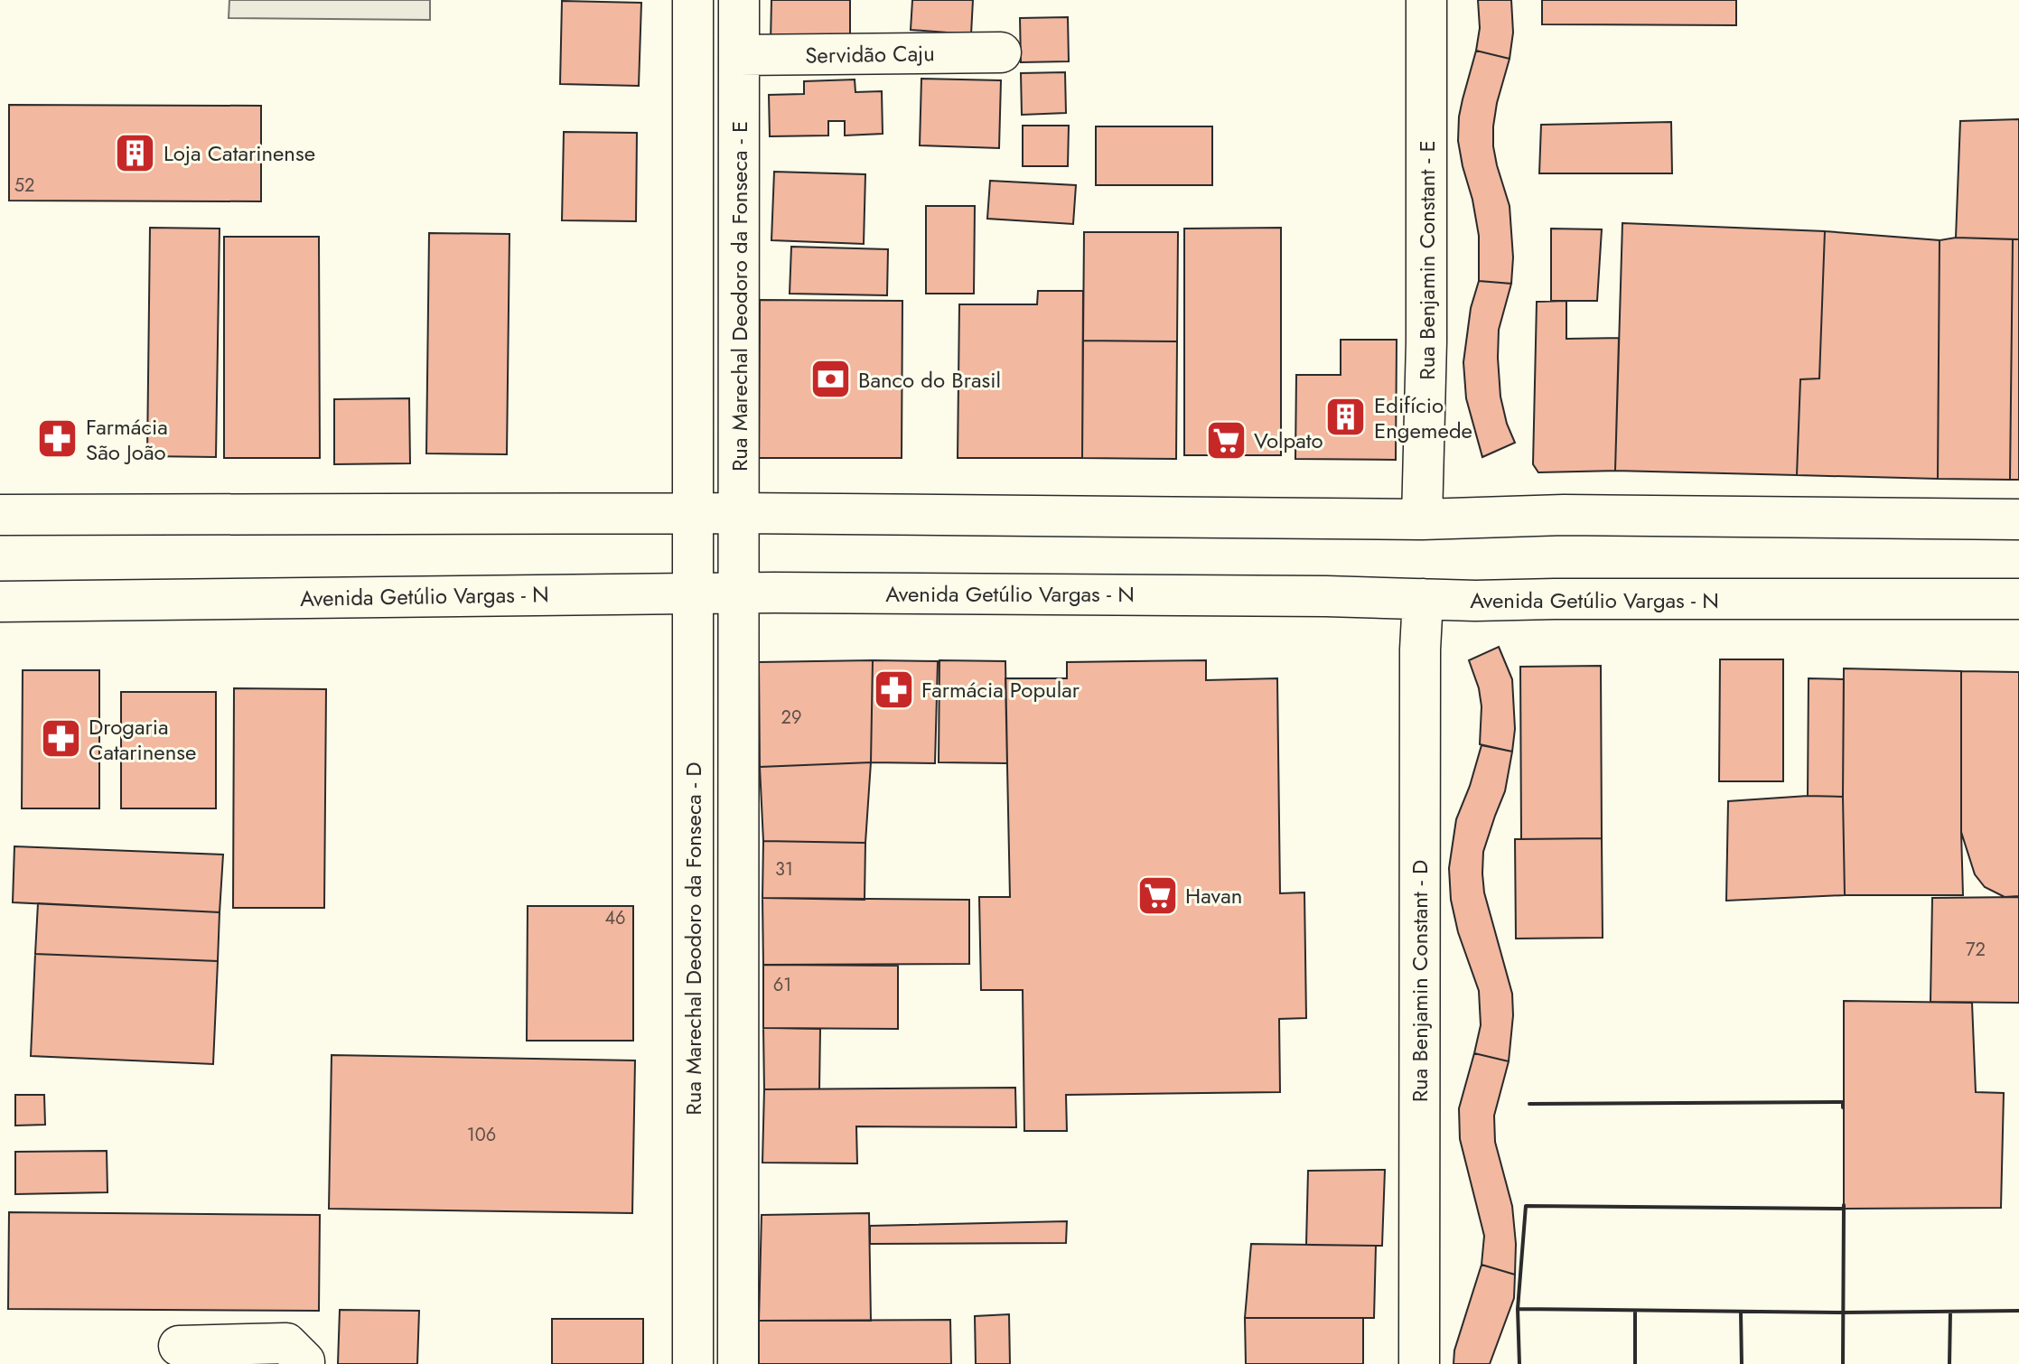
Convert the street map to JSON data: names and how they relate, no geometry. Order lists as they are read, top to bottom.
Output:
{
  "streets": {
    "street": [
      "Servidão Caju",
      "Rua Benjamin Constant - E",
      "Rua Marechal Deodoro da Fonseca - E",
      "Avenida Getúlio Vargas - N",
      "Rua Marechal Deodoro da Fonseca - D",
      "Rua Benjamin Constant - D"
    ]
  },
  "crossings": [
    ["Servidão Caju", "Rua Marechal Deodoro da Fonseca - E"],
    ["Rua Marechal Deodoro da Fonseca - E", "Avenida Getúlio Vargas - N"],
    ["Avenida Getúlio Vargas - N", "Rua Marechal Deodoro da Fonseca - D"],
    ["Avenida Getúlio Vargas - N", "Rua Benjamin Constant - D"]
  ],
  "places": {
    "building": ["Loja Catarinense", "Edifício Engemede"],
    "bank": ["Banco do Brasil"],
    "pharmacy": ["Farmácia São João", "Farmácia Popular", "Drogaria Catarinense"],
    "supermarket": ["Volpato", "Havan"]
  },
  "house_numbers": [
    "52",
    "29",
    "31",
    "46",
    "72",
    "61",
    "106"
  ]
}
